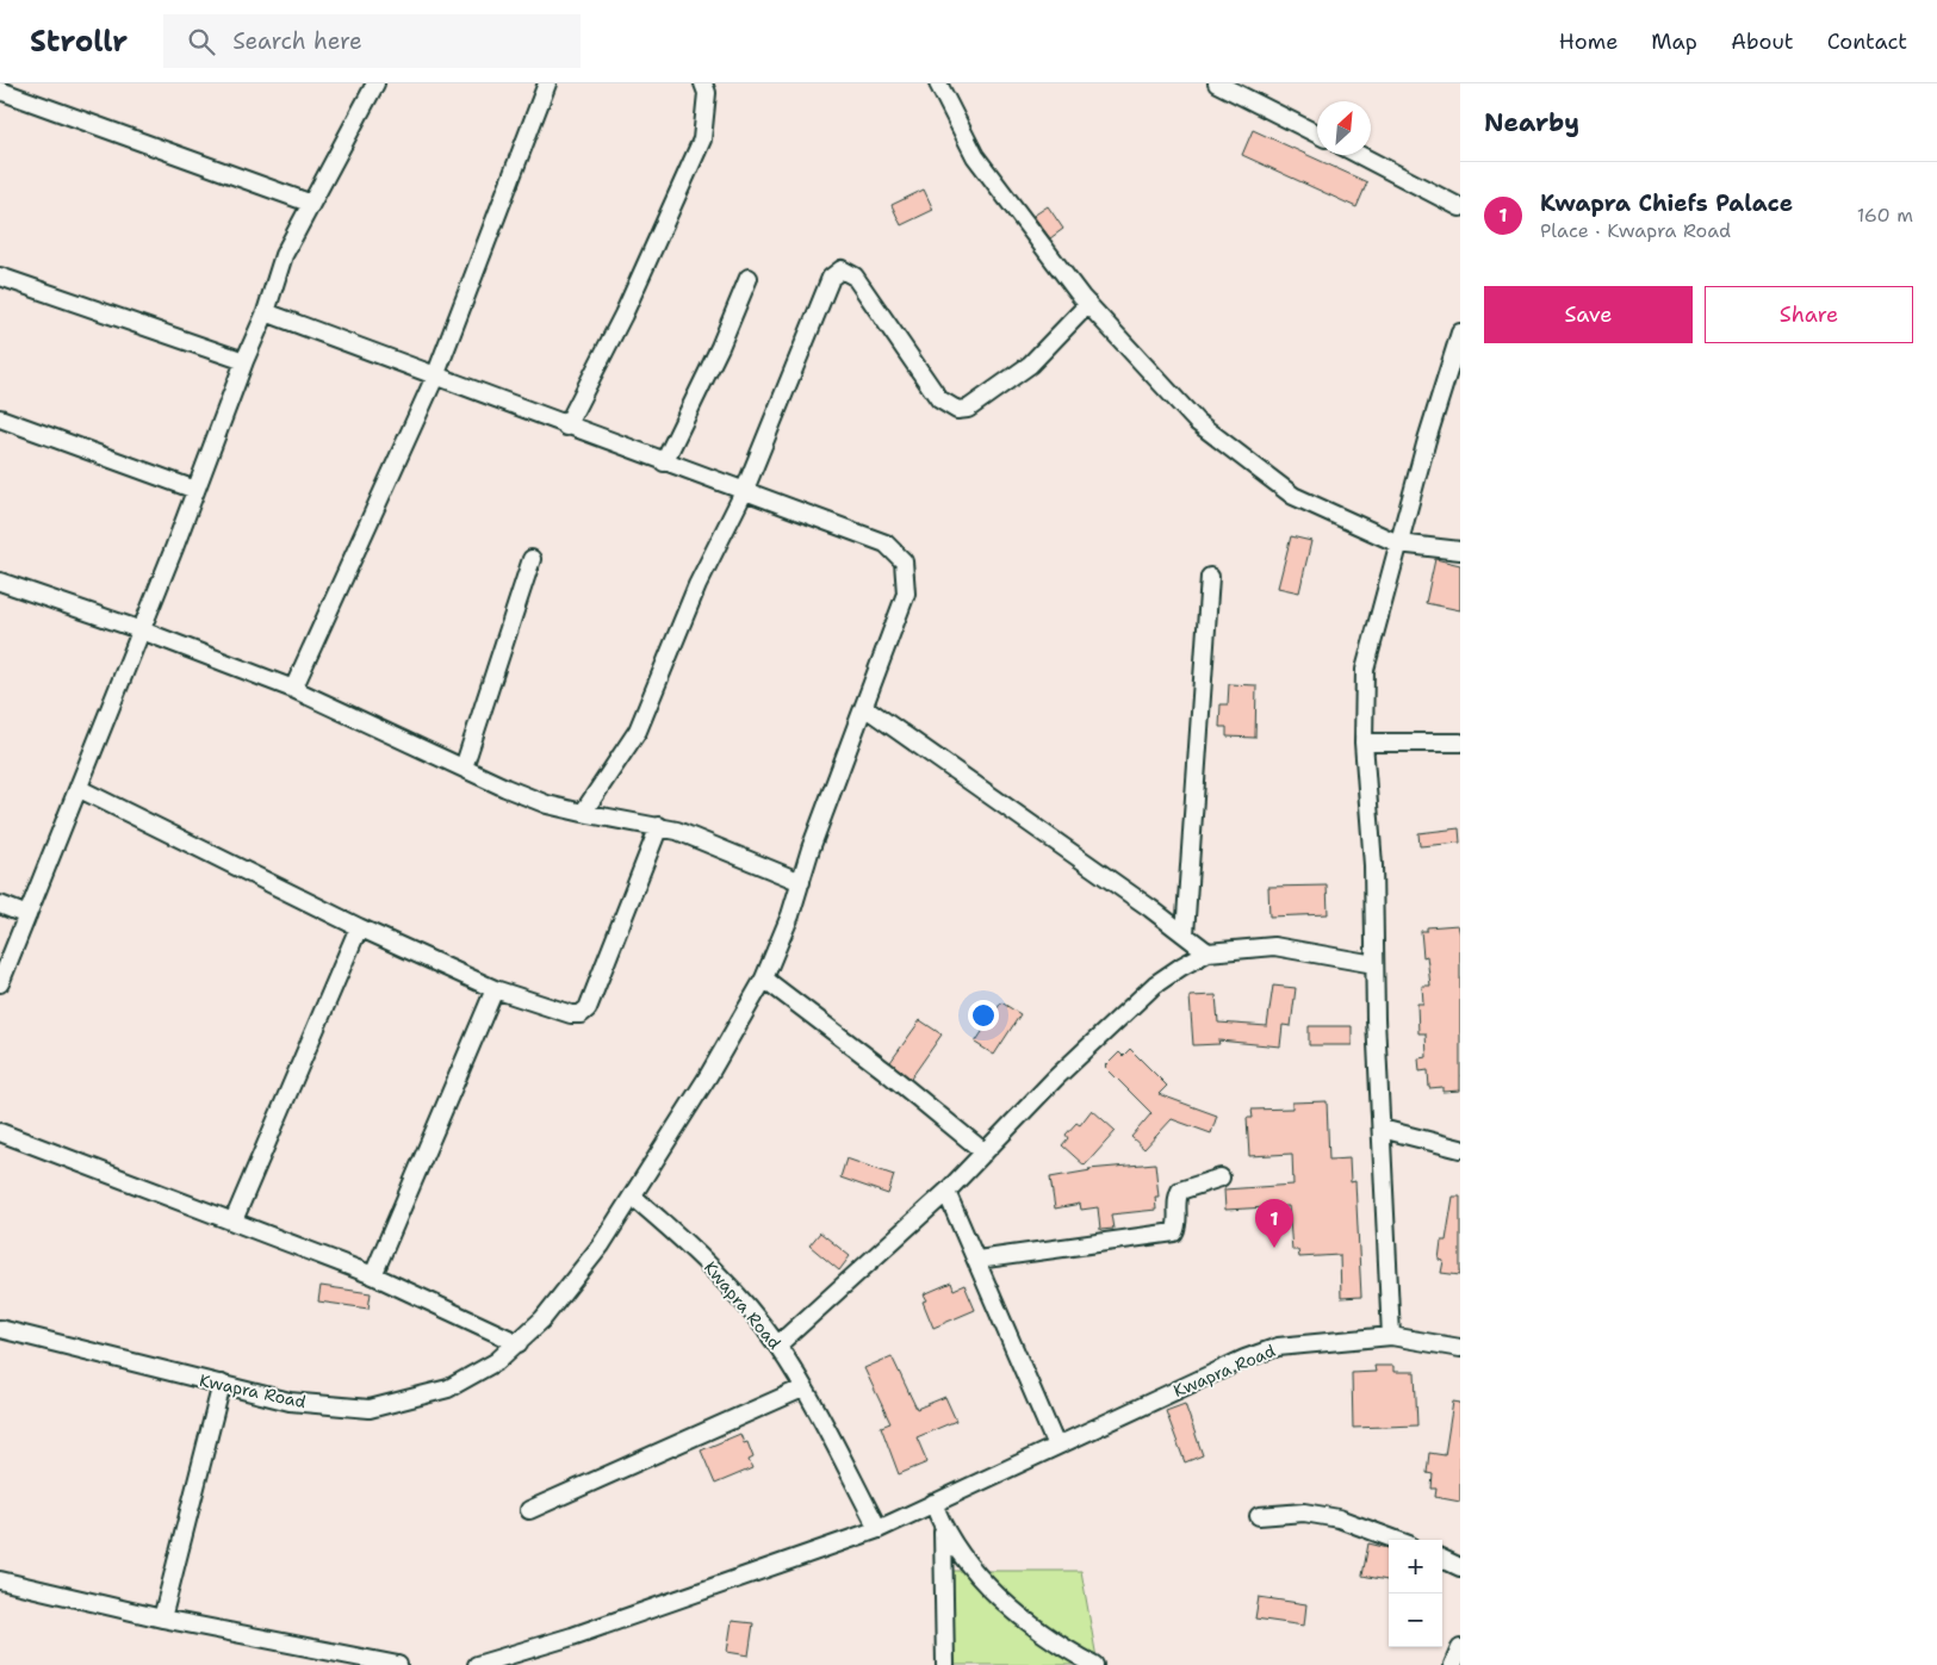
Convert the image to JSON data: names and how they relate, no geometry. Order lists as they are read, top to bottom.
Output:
{
  "streets": {
    "street": ["Kwapra Road"]
  },
  "north": "top right",
  "page": {
    "header": "Strollr",
    "search": "Search here",
    "nav": [
      "Home",
      "Map",
      "About",
      "Contact"
    ],
    "heading": "Nearby",
    "list": [
      {
        "mark": "1",
        "name": "Kwapra Chiefs Palace",
        "note": "Place · Kwapra Road",
        "value": "160 m"
      }
    ],
    "buttons": ["Save", "Share"],
    "pins": "1",
    "map_buttons": ["+", "−"]
  }
}
